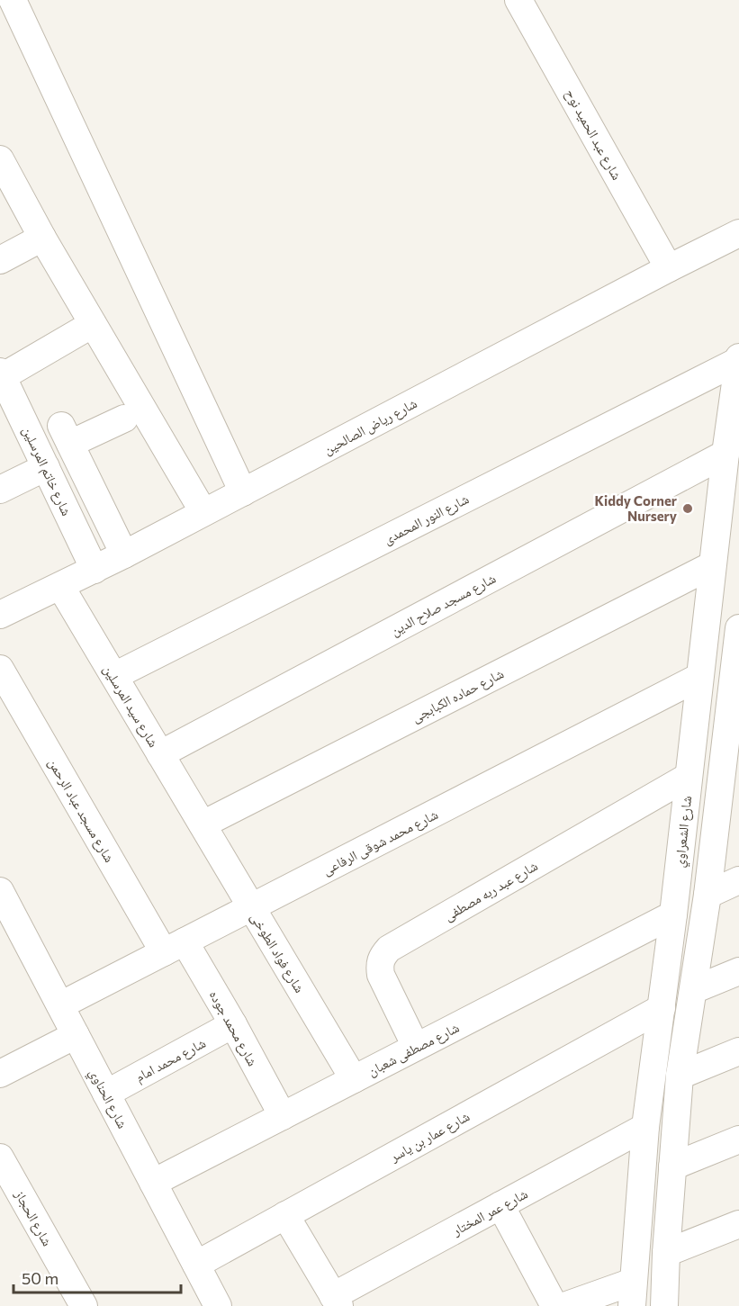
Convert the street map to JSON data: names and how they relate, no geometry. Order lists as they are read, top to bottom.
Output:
{
  "streets": {
    "street": [
      "شارع عبد الحميد نوح",
      "شارع رياض الصالحين",
      "شارع خاتم المرسلين",
      "شارع النور المحمدى",
      "شارع مسجد صلاح الدين",
      "شارع حماده الكبابجى",
      "شارع سيد المرسلين",
      "شارع مسجد عباد الرحمن",
      "شارع الشعراوي",
      "شارع محمد شوقى الرفاعى",
      "شارع عبد ربه مصطفى",
      "شارع فواد الطوخى",
      "شارع محمد جوده",
      "شارع مصطفى شعبان",
      "شارع محمد امام",
      "شارع الحناوي",
      "شارع عمار بن ياسر",
      "شارع عمر المختار",
      "شارع الحجاز"
    ]
  },
  "crossings": [
    ["شارع عبد الحميد نوح", "شارع رياض الصالحين"],
    ["شارع رياض الصالحين", "شارع خاتم المرسلين"],
    ["شارع رياض الصالحين", "شارع سيد المرسلين"],
    ["شارع النور المحمدى", "شارع سيد المرسلين"],
    ["شارع النور المحمدى", "شارع الشعراوي"],
    ["شارع مسجد صلاح الدين", "شارع سيد المرسلين"],
    ["شارع مسجد صلاح الدين", "شارع الشعراوي"],
    ["شارع حماده الكبابجى", "شارع سيد المرسلين"],
    ["شارع حماده الكبابجى", "شارع الشعراوي"],
    ["شارع حماده الكبابجى", "شارع فواد الطوخى"],
    ["شارع سيد المرسلين", "شارع فواد الطوخى"],
    ["شارع مسجد عباد الرحمن", "شارع محمد شوقى الرفاعى"],
    ["شارع مسجد عباد الرحمن", "شارع محمد جوده"],
    ["شارع الشعراوي", "شارع محمد شوقى الرفاعى"],
    ["شارع الشعراوي", "شارع عبد ربه مصطفى"],
    ["شارع الشعراوي", "شارع مصطفى شعبان"],
    ["شارع الشعراوي", "شارع عمار بن ياسر"],
    ["شارع الشعراوي", "شارع عمر المختار"],
    ["شارع محمد شوقى الرفاعى", "شارع فواد الطوخى"],
    ["شارع محمد شوقى الرفاعى", "شارع محمد جوده"],
    ["شارع محمد شوقى الرفاعى", "شارع الحناوي"],
    ["شارع عبد ربه مصطفى", "شارع مصطفى شعبان"],
    ["شارع فواد الطوخى", "شارع مصطفى شعبان"],
    ["شارع محمد جوده", "شارع مصطفى شعبان"],
    ["شارع محمد جوده", "شارع محمد امام"],
    ["شارع مصطفى شعبان", "شارع الحناوي"],
    ["شارع محمد امام", "شارع الحناوي"],
    ["شارع الحناوي", "شارع عمار بن ياسر"]
  ],
  "places": ["Kiddy Corner Nursery"],
  "scale_bar": "50 m"
}
